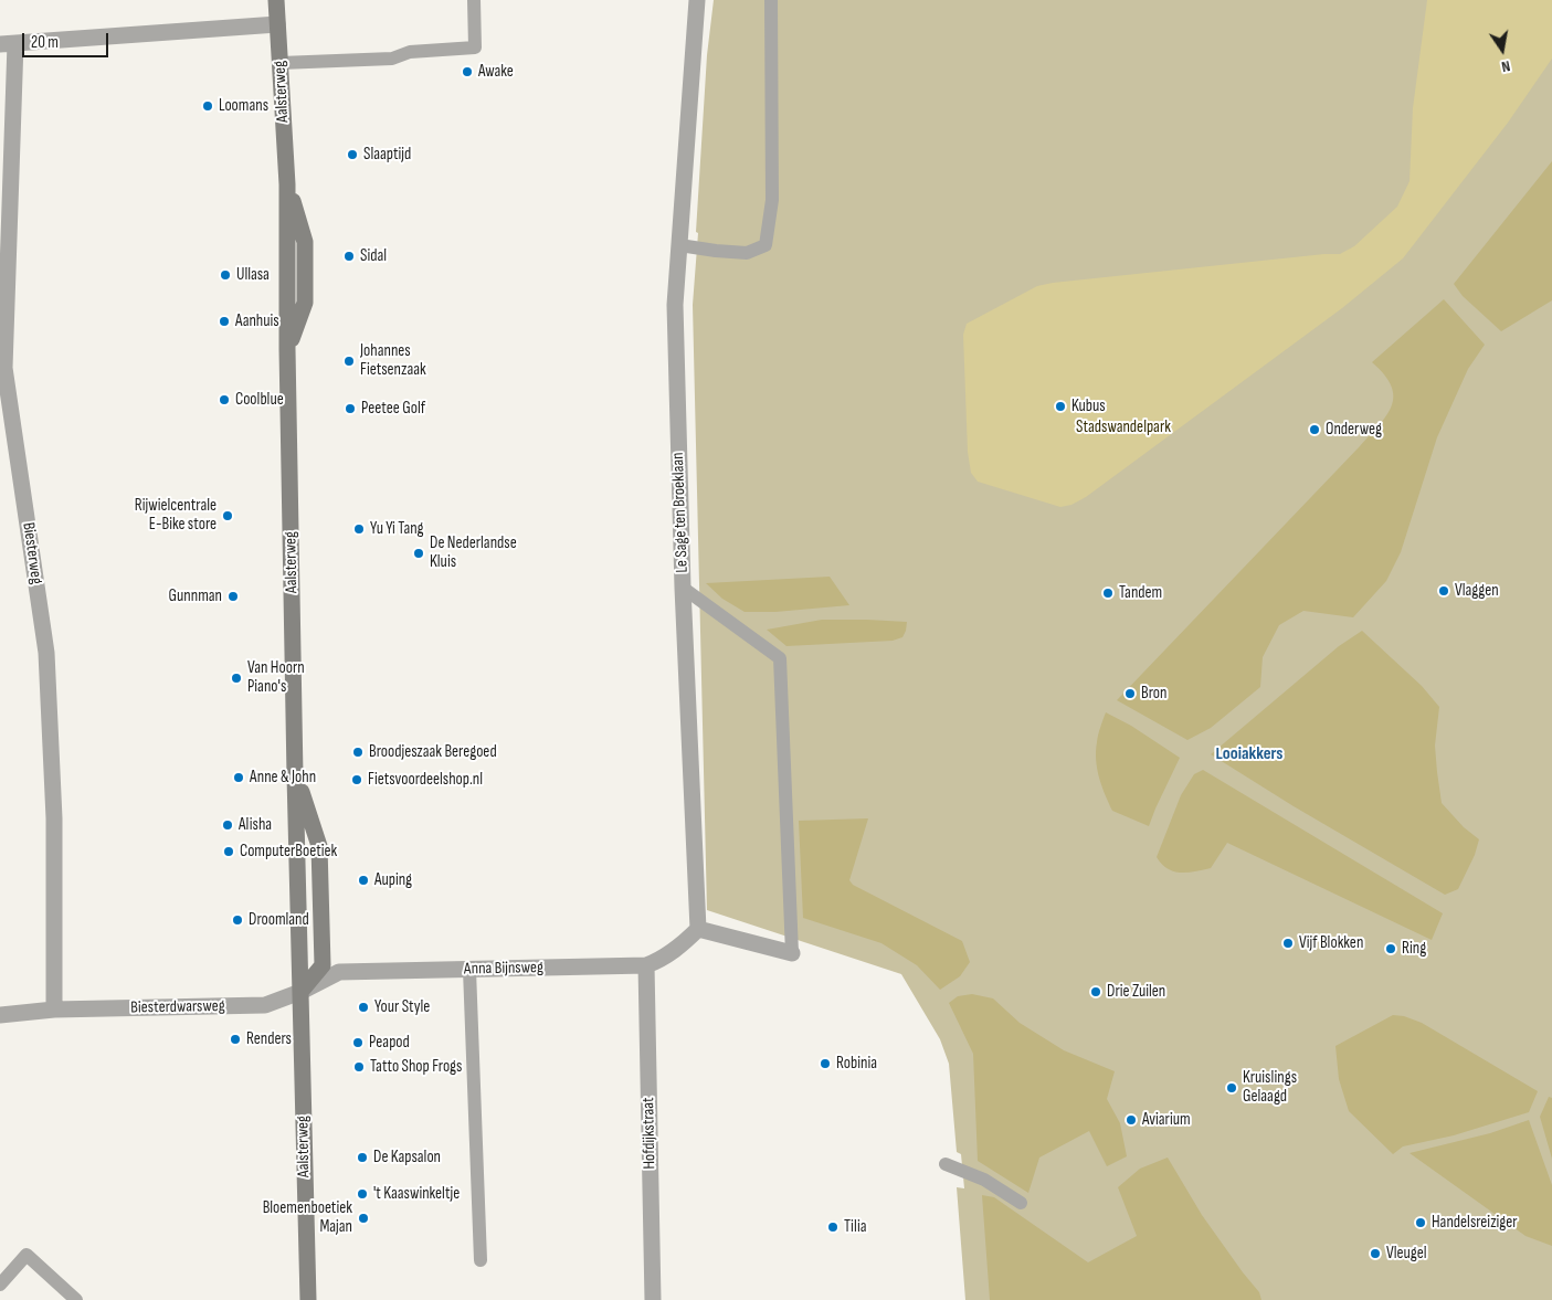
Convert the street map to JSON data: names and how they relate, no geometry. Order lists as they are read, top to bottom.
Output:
{
  "streets": {
    "main road": ["Aalsterweg"],
    "street": [
      "Le Sage ten Broeklaan",
      "Biesterweg",
      "Anna Bijnsweg",
      "Biesterdwarsweg",
      "Hofdijkstraat"
    ]
  },
  "crossings": [
    ["Aalsterweg", "Anna Bijnsweg"],
    ["Aalsterweg", "Biesterdwarsweg"],
    ["Le Sage ten Broeklaan", "Anna Bijnsweg"],
    ["Biesterweg", "Biesterdwarsweg"],
    ["Anna Bijnsweg", "Biesterdwarsweg"],
    ["Anna Bijnsweg", "Hofdijkstraat"]
  ],
  "districts": ["Looiakkers"],
  "parks": ["Stadswandelpark"],
  "places": [
    "Awake",
    "Loomans",
    "Slaaptijd",
    "Sidal",
    "Ullasa",
    "Aanhuis",
    "Johannes Fietsenzaak",
    "Coolblue",
    "Kubus",
    "Peetee Golf",
    "Onderweg",
    "Rijwielcentrale E-Bike store",
    "Yu Yi Tang",
    "De Nederlandse Kluis",
    "Vlaggen",
    "Tandem",
    "Gunnman",
    "Van Hoorn Piano's",
    "Bron",
    "Broodjeszaak Beregoed",
    "Anne & John",
    "Fietsvoordeelshop.nl",
    "Alisha",
    "ComputerBoetiek",
    "Auping",
    "Droomland",
    "Vijf Blokken",
    "Ring",
    "Drie Zuilen",
    "Your Style",
    "Renders",
    "Peapod",
    "Robinia",
    "Tatto Shop Frogs",
    "Kruislings Gelaagd",
    "Aviarium",
    "De Kapsalon",
    "'t Kaaswinkeltje",
    "Bloemenboetiek Majan",
    "Handelsreiziger",
    "Tilia",
    "Vleugel"
  ],
  "scale_bar": "20 m",
  "north": "bottom"
}
